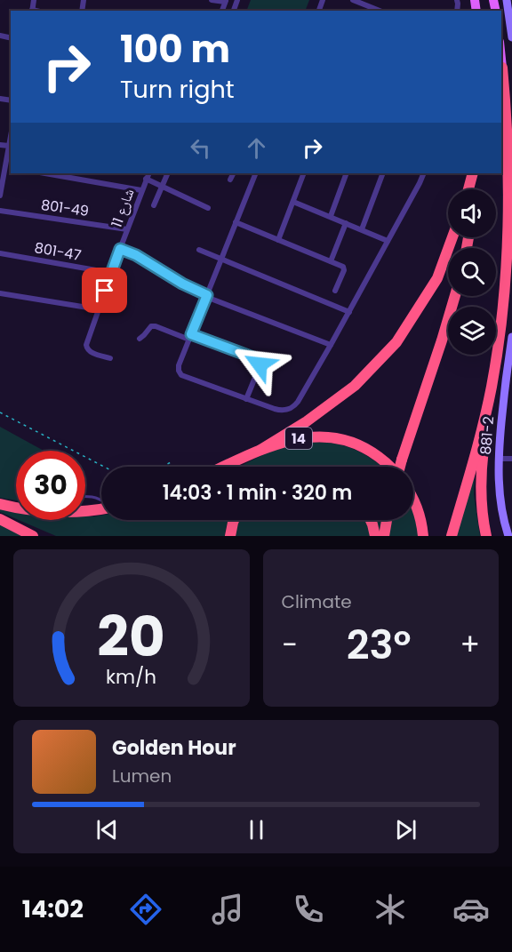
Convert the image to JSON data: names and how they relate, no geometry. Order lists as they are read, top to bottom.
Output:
{
  "streets": {
    "highway": ["14"],
    "street": [
      "801-49",
      "شارع 11",
      "801-47",
      "881-2"
    ]
  },
  "crossings": [
    ["801-49", "شارع 11"],
    ["شارع 11", "801-47"]
  ],
  "page": {
    "turn": ["100 m", "Turn right"],
    "limit": "30",
    "trip": "14:03 · 1 min · 320 m",
    "tile": "Climate",
    "heat": ["−", "23°", "+"],
    "song": ["Golden Hour", "Lumen"],
    "tabs": "14:02",
    "gauge": ["20", "km/h"]
  }
}
